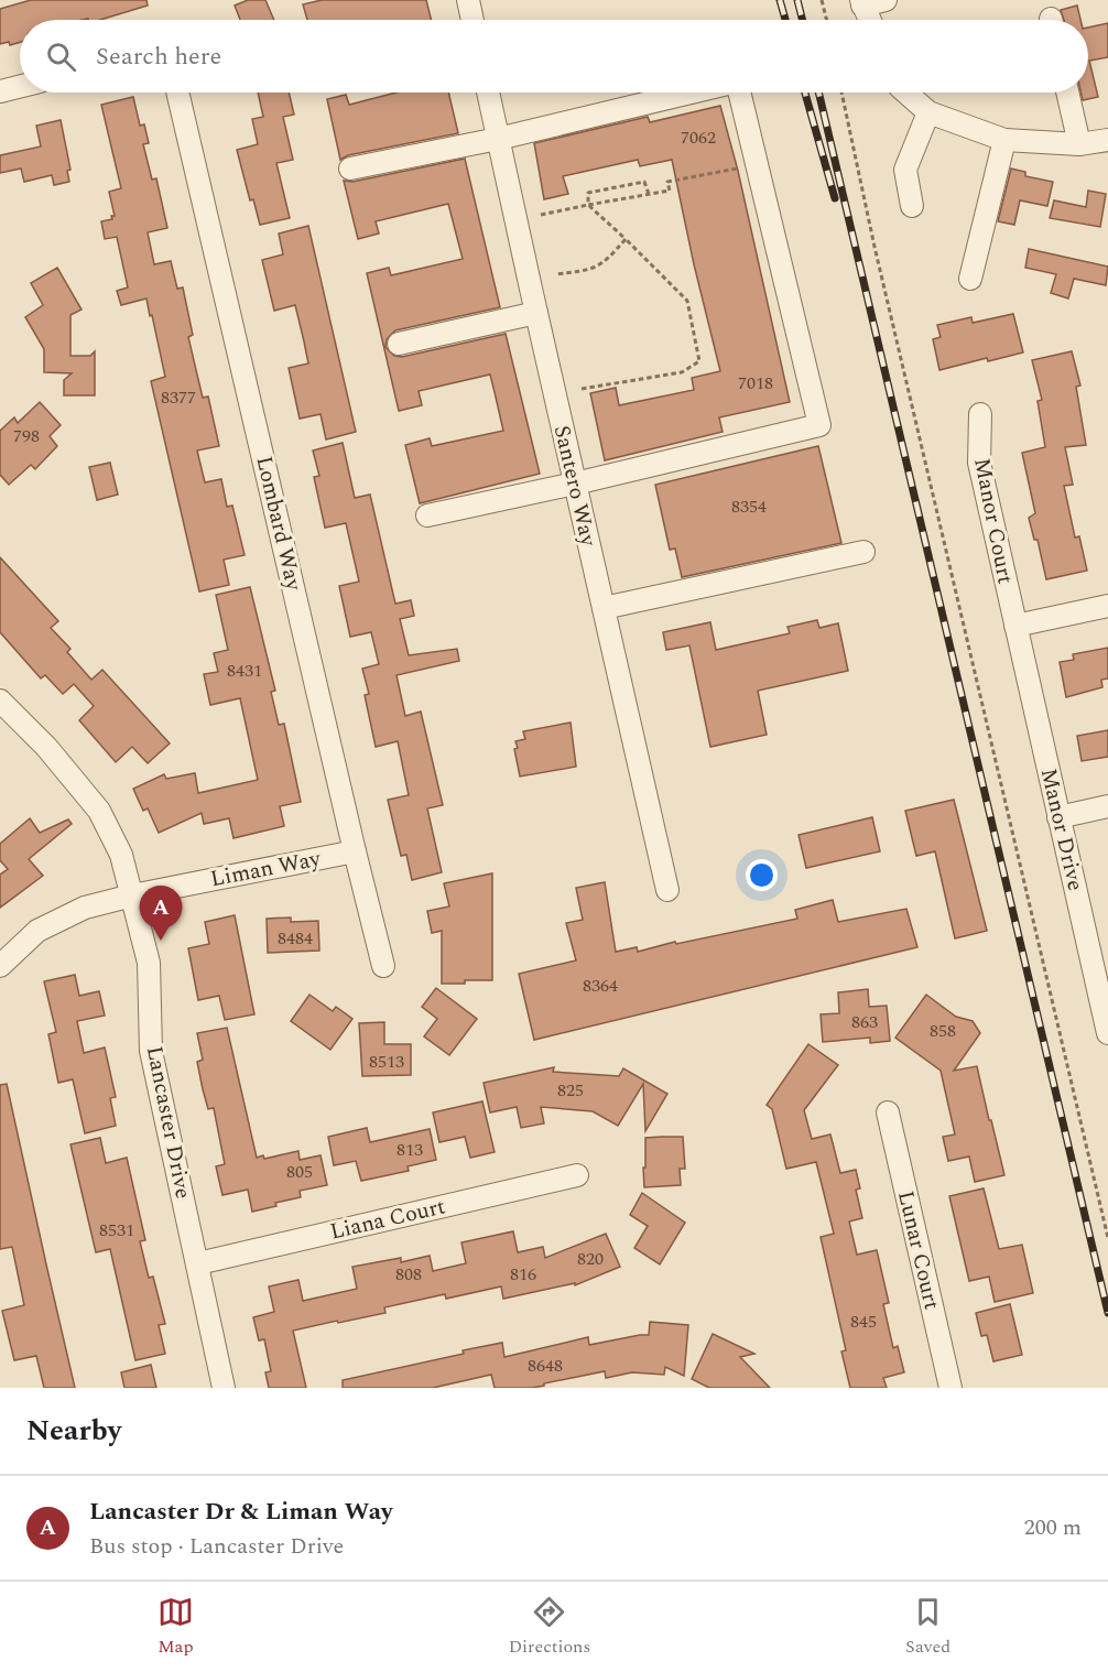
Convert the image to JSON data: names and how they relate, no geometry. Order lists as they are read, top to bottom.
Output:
{
  "streets": {
    "street": [
      "Santero Way",
      "Manor Court",
      "Lombard Way",
      "Manor Drive",
      "Liman Way",
      "Lancaster Drive",
      "Liana Court",
      "Lunar Court"
    ]
  },
  "crossings": [
    ["Manor Court", "Manor Drive"],
    ["Lombard Way", "Liman Way"],
    ["Liman Way", "Lancaster Drive"],
    ["Lancaster Drive", "Liana Court"]
  ],
  "house_numbers": [
    "7062",
    "7018",
    "8377",
    "798",
    "8354",
    "8431",
    "8484",
    "8364",
    "863",
    "858",
    "8513",
    "825",
    "813",
    "805",
    "8531",
    "820",
    "808",
    "816",
    "845",
    "8648"
  ],
  "page": {
    "search": "Search here",
    "pins": "A",
    "heading": "Nearby",
    "list": [
      {
        "mark": "A",
        "name": "Lancaster Dr & Liman Way",
        "note": "Bus stop · Lancaster Drive",
        "value": "200 m"
      }
    ],
    "nav": ["Map", "Directions", "Saved"]
  }
}
